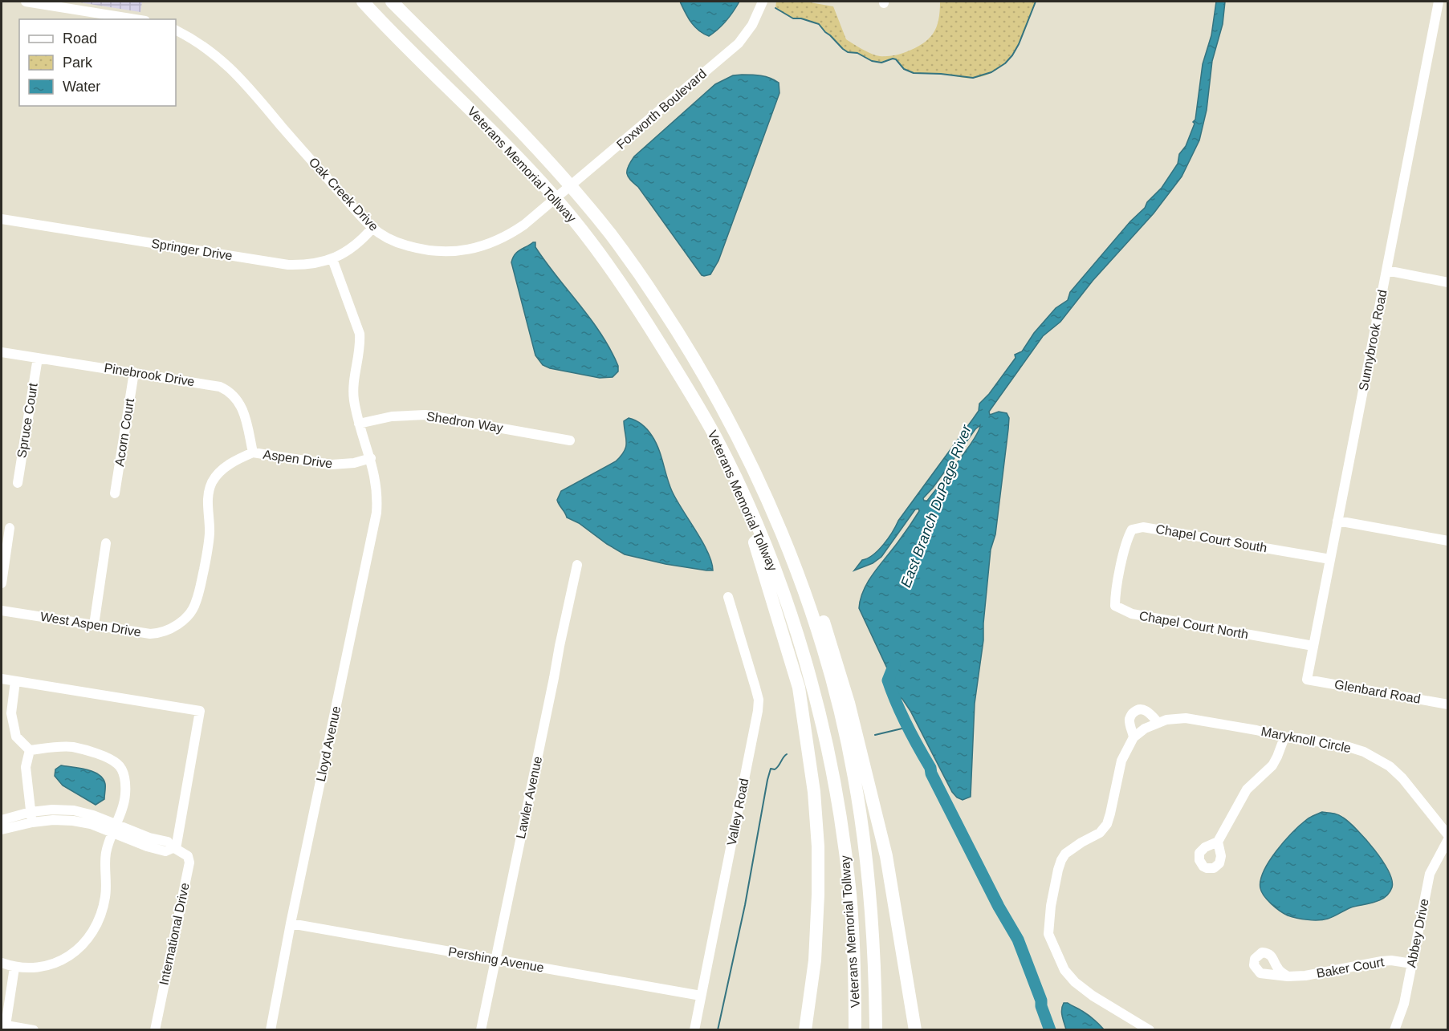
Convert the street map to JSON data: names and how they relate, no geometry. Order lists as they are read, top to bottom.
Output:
{
  "streets": {
    "highway": ["Veterans Memorial Tollway"],
    "street": [
      "Foxworth Boulevard",
      "Oak Creek Drive",
      "Springer Drive",
      "Sunnybrook Road",
      "Pinebrook Drive",
      "Spruce Court",
      "Shedron Way",
      "Acorn Court",
      "Aspen Drive",
      "Chapel Court South",
      "West Aspen Drive",
      "Chapel Court North",
      "Glenbard Road",
      "Maryknoll Circle",
      "Lloyd Avenue",
      "Lawler Avenue",
      "Valley Road",
      "Abbey Drive",
      "International Drive",
      "Pershing Avenue",
      "Baker Court"
    ]
  },
  "crossings": [
    ["Foxworth Boulevard", "Oak Creek Drive"],
    ["Oak Creek Drive", "Springer Drive"],
    ["Springer Drive", "Lloyd Avenue"],
    ["Sunnybrook Road", "Chapel Court South"],
    ["Sunnybrook Road", "Chapel Court North"],
    ["Sunnybrook Road", "Glenbard Road"],
    ["Pinebrook Drive", "Spruce Court"],
    ["Pinebrook Drive", "Acorn Court"],
    ["Pinebrook Drive", "Aspen Drive"],
    ["Pinebrook Drive", "West Aspen Drive"],
    ["Shedron Way", "Lloyd Avenue"],
    ["Aspen Drive", "West Aspen Drive"],
    ["Aspen Drive", "Lloyd Avenue"],
    ["Chapel Court South", "Chapel Court North"],
    ["Lloyd Avenue", "Pershing Avenue"],
    ["Lawler Avenue", "Pershing Avenue"],
    ["Valley Road", "Pershing Avenue"],
    ["Abbey Drive", "Baker Court"]
  ],
  "water": ["East Branch DuPage River"],
  "legend": ["Road", "Park", "Water"]
}
